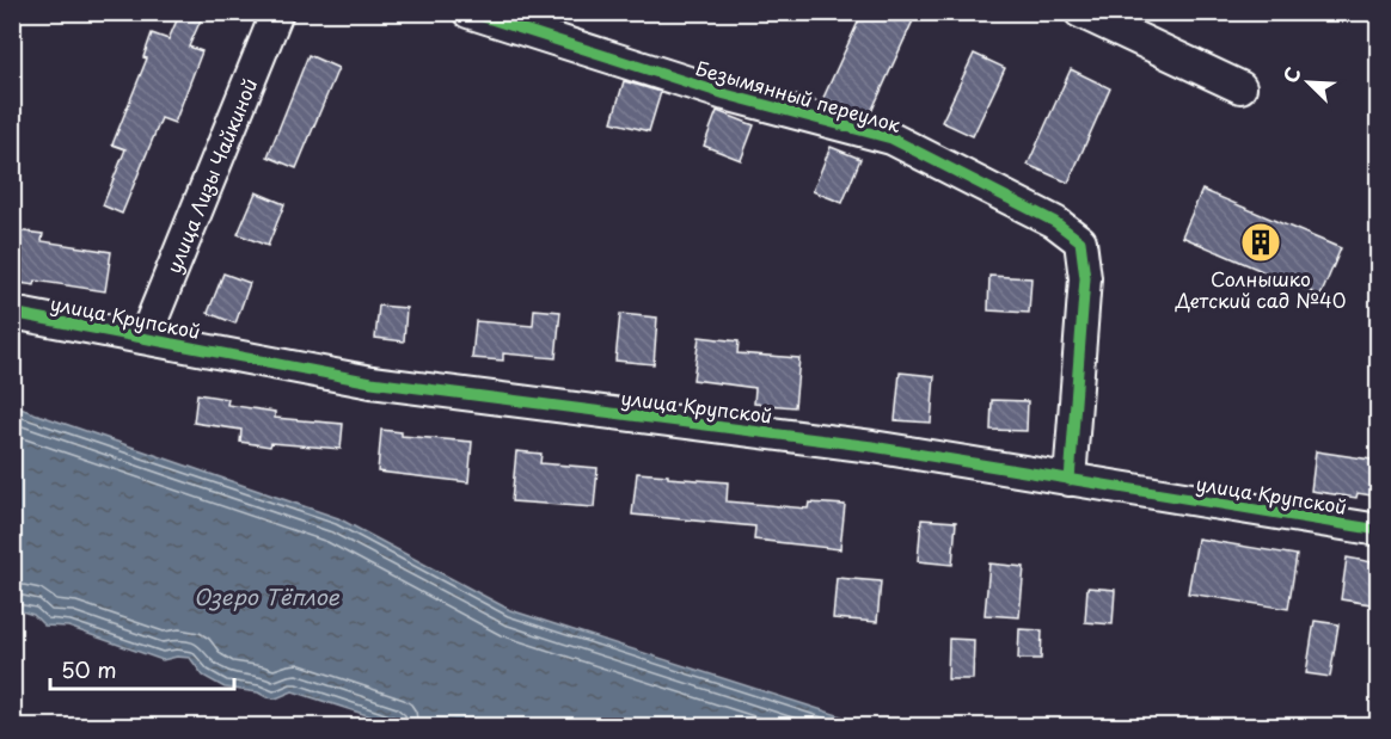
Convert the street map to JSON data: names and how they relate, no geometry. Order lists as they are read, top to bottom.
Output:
{
  "streets": {
    "street": ["Безымянный переулок", "улица Лизы Чайкиной", "улица Крупской"]
  },
  "crossings": [
    ["Безымянный переулок", "улица Крупской"],
    ["улица Лизы Чайкиной", "улица Крупской"]
  ],
  "water": ["Озеро Тёплое"],
  "places": {
    "building": ["Солнышко Детский сад №40"]
  },
  "scale_bar": "50 m",
  "north": "top left"
}
